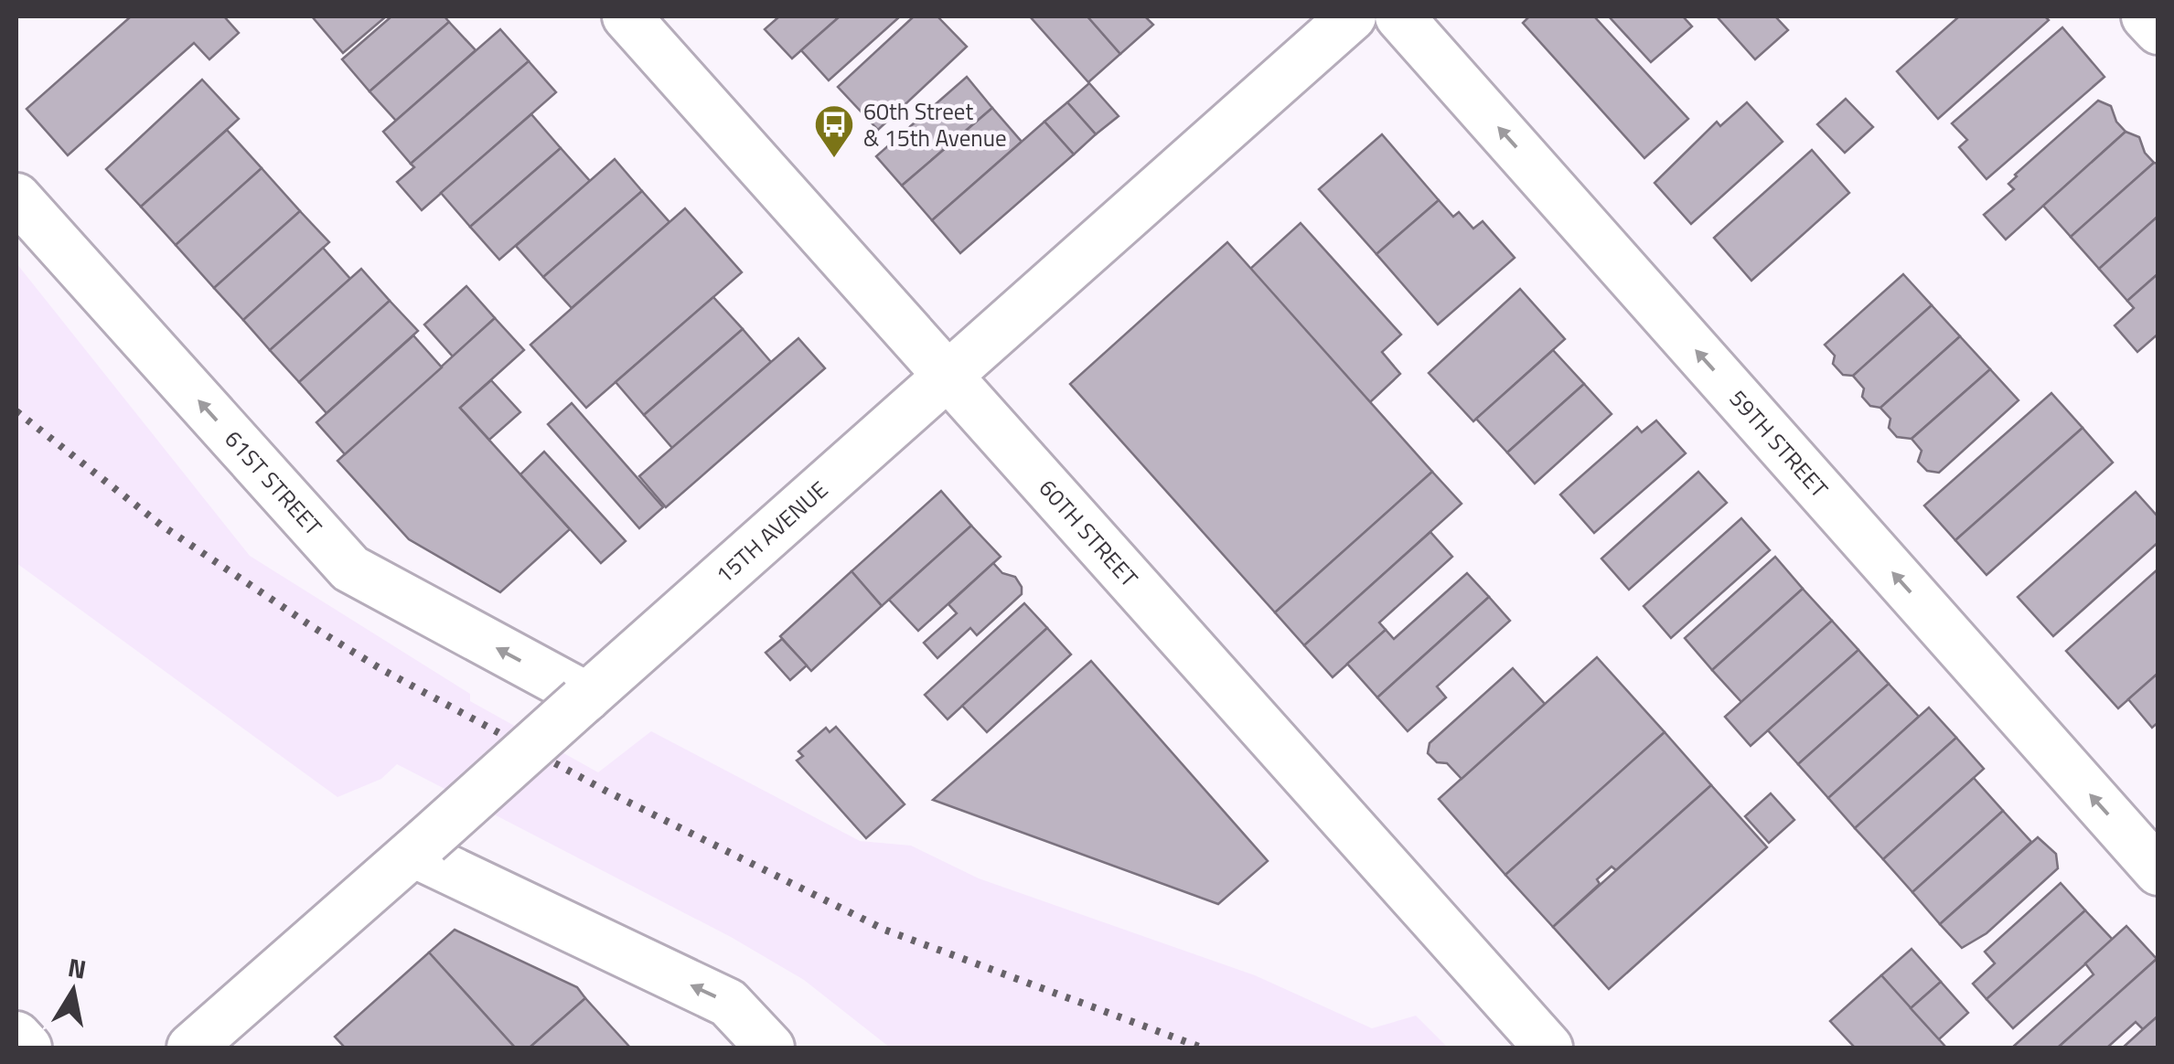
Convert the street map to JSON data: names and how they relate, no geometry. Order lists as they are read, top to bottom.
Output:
{
  "streets": {
    "street": [
      "59TH STREET",
      "61ST STREET",
      "15TH AVENUE",
      "60TH STREET"
    ]
  },
  "crossings": [
    ["61ST STREET", "15TH AVENUE"],
    ["15TH AVENUE", "60TH STREET"]
  ],
  "one_way": ["59TH STREET", "61ST STREET"],
  "places": {
    "bus stop": ["60th Street & 15th Avenue"]
  },
  "north": "top"
}
